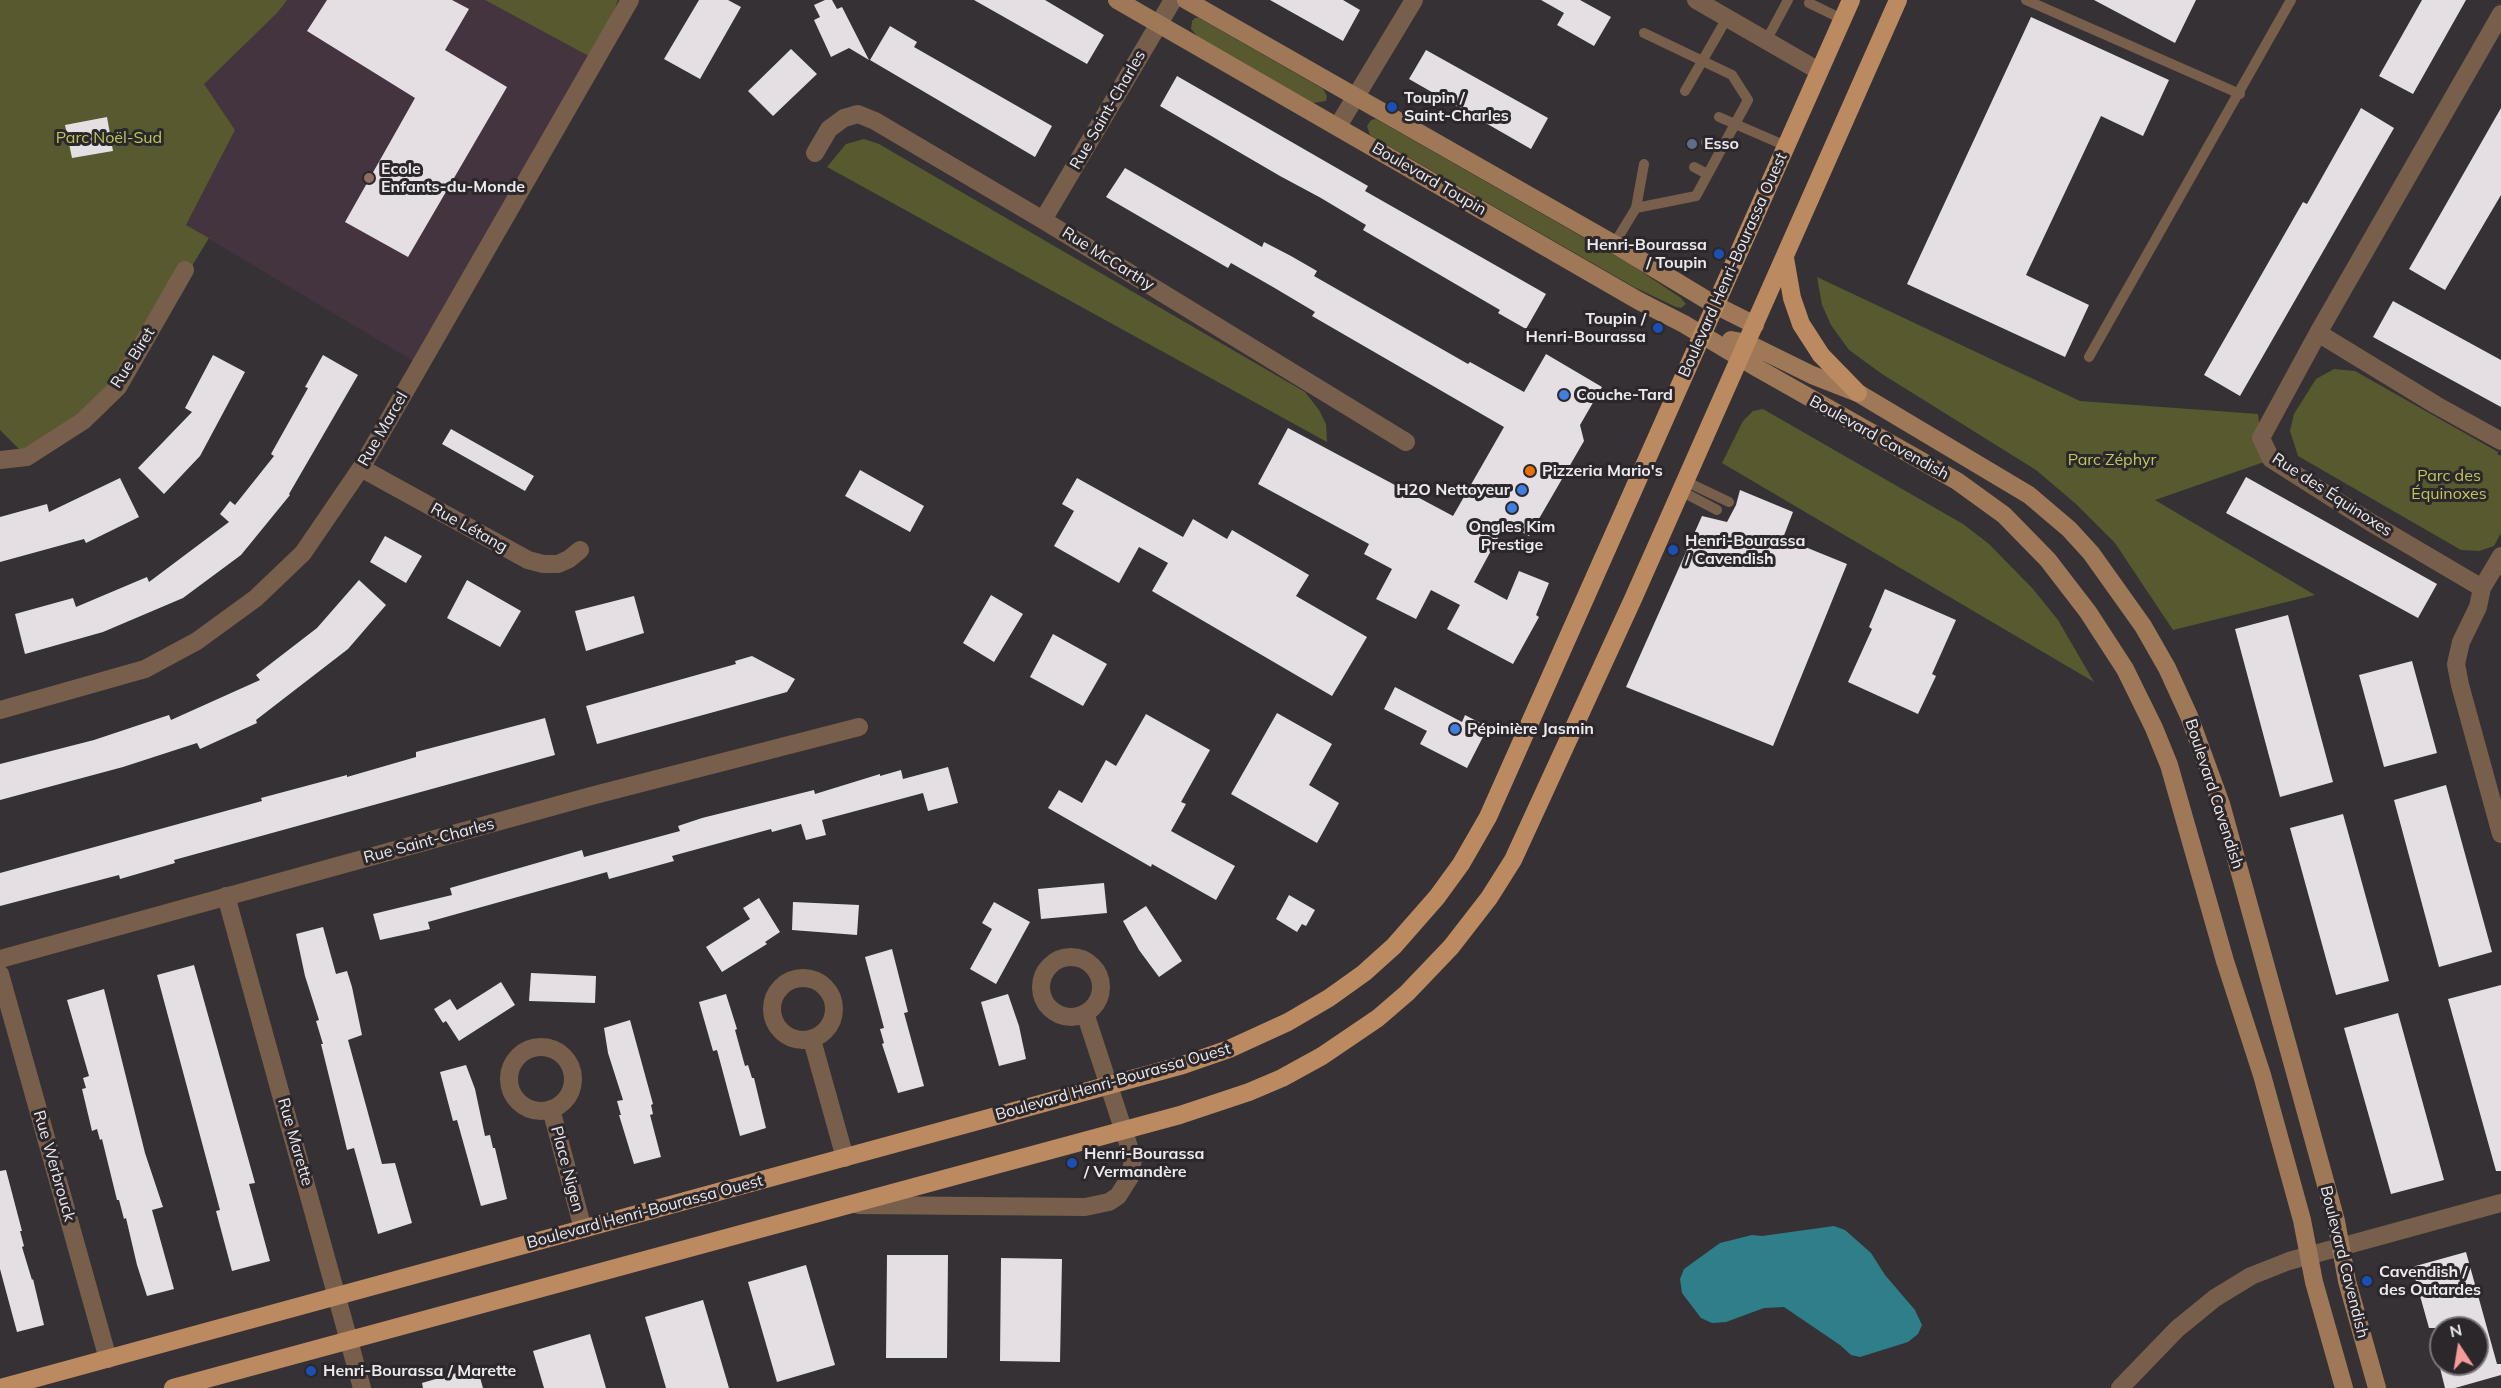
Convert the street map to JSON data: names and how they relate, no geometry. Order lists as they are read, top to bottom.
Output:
{
  "streets": {
    "main road": ["Boulevard Toupin", "Boulevard Henri-Bourassa Ouest", "Boulevard Cavendish"],
    "street": [
      "Rue Saint-Charles",
      "Rue McCarthy",
      "Rue Biret",
      "Rue Marcel",
      "Rue des Équinoxes",
      "Rue Létang",
      "Rue Marette",
      "Rue Werbrouck",
      "Place Nigen"
    ]
  },
  "crossings": [
    ["Rue Saint-Charles", "Boulevard Toupin"],
    ["Rue Saint-Charles", "Rue McCarthy"],
    ["Rue Saint-Charles", "Rue Marette"],
    ["Boulevard Toupin", "Boulevard Henri-Bourassa Ouest"],
    ["Boulevard Toupin", "Boulevard Cavendish"],
    ["Boulevard Henri-Bourassa Ouest", "Rue Marette"],
    ["Boulevard Henri-Bourassa Ouest", "Rue Werbrouck"],
    ["Boulevard Henri-Bourassa Ouest", "Place Nigen"],
    ["Rue Marcel", "Rue Létang"]
  ],
  "parks": ["Parc Noël-Sud", "Parc Zéphyr", "Parc des Équinoxes"],
  "places": [
    "Toupin / Saint-Charles",
    "Esso",
    "Ecole Enfants-du-Monde",
    "Henri-Bourassa / Toupin",
    "Toupin / Henri-Bourassa",
    "Couche-Tard",
    "Pizzeria Mario's",
    "H2O Nettoyeur",
    "Ongles Kim Prestige",
    "Henri-Bourassa / Cavendish",
    "Pépinière Jasmin",
    "Henri-Bourassa / Vermandère",
    "Cavendish / des Outardes",
    "Henri-Bourassa / Marette"
  ],
  "north": "top"
}
